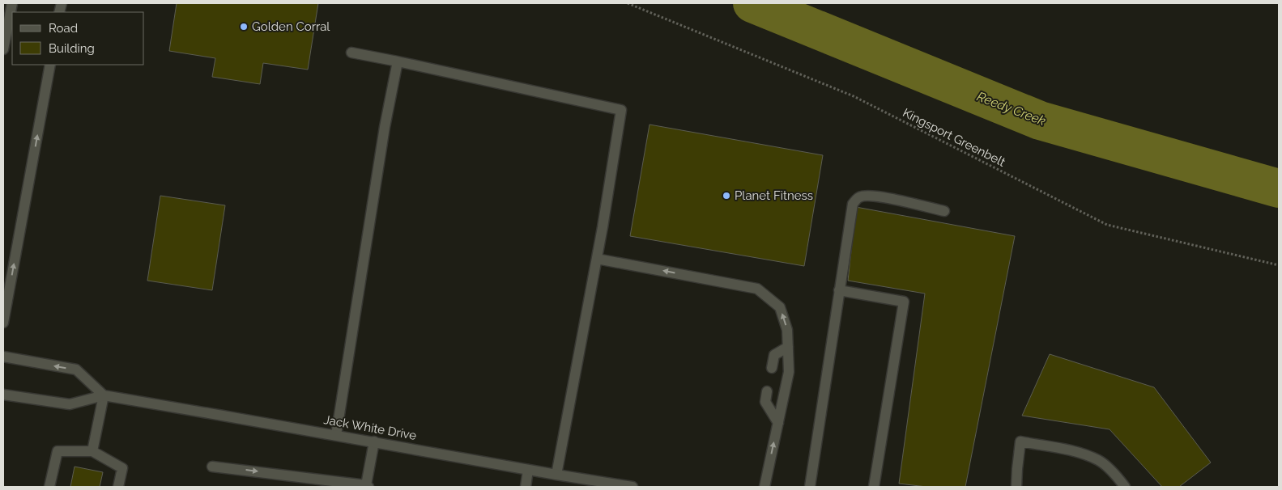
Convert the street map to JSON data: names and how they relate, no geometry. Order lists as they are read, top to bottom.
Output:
{
  "streets": {
    "street": ["Jack White Drive"],
    "path": ["Kingsport Greenbelt"]
  },
  "water": ["Reedy Creek"],
  "places": ["Golden Corral", "Planet Fitness"],
  "legend": ["Road", "Building"]
}
